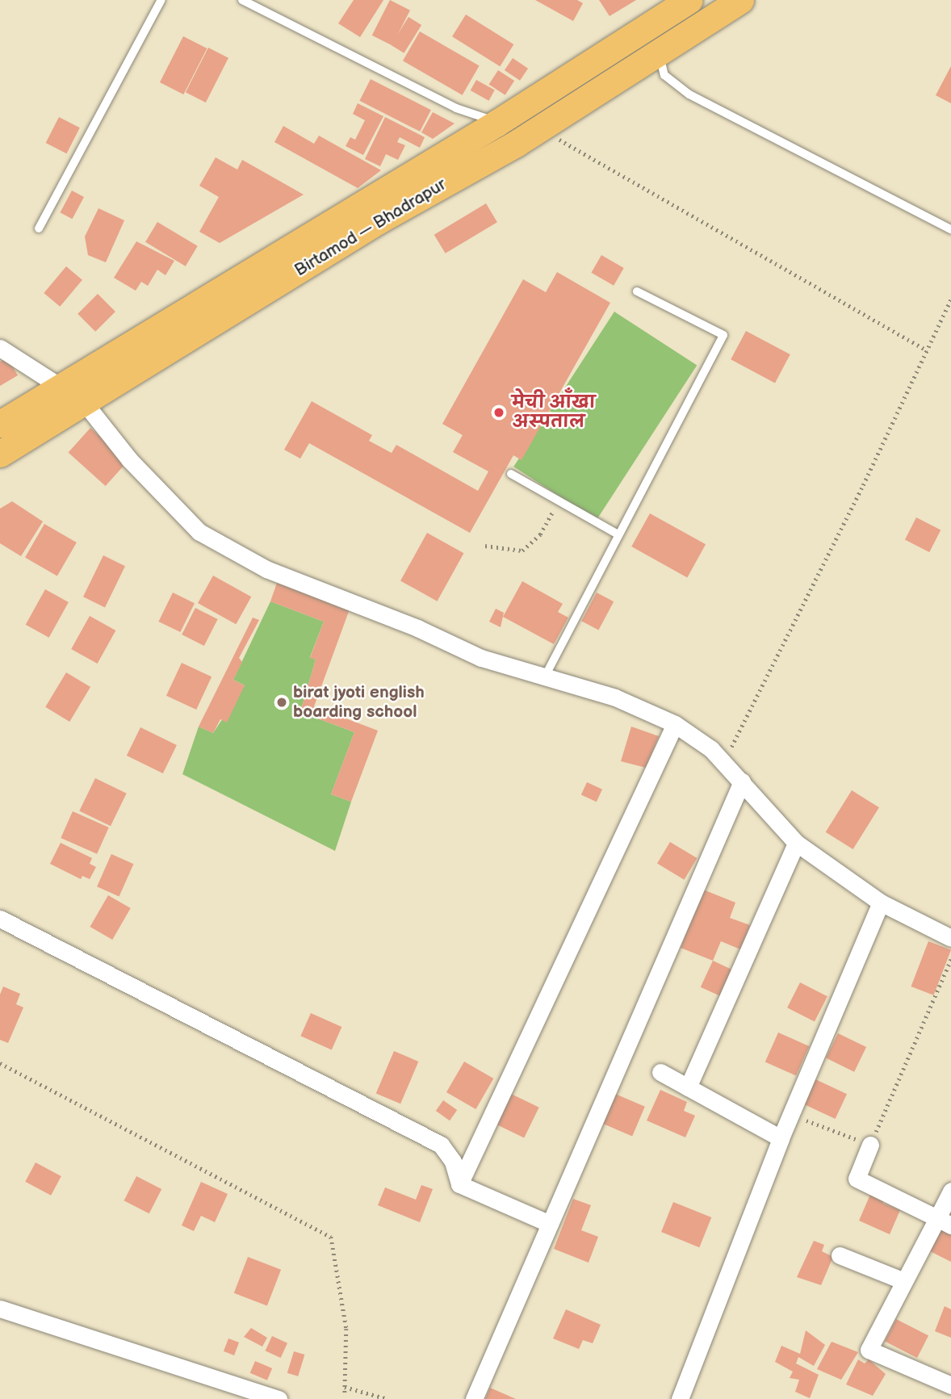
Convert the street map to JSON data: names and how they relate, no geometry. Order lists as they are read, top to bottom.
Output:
{
  "streets": {
    "main road": ["Birtamod — Bhadrapur"]
  },
  "places": ["मेची आँखा अस्पताल", "birat jyoti english boarding school"]
}
